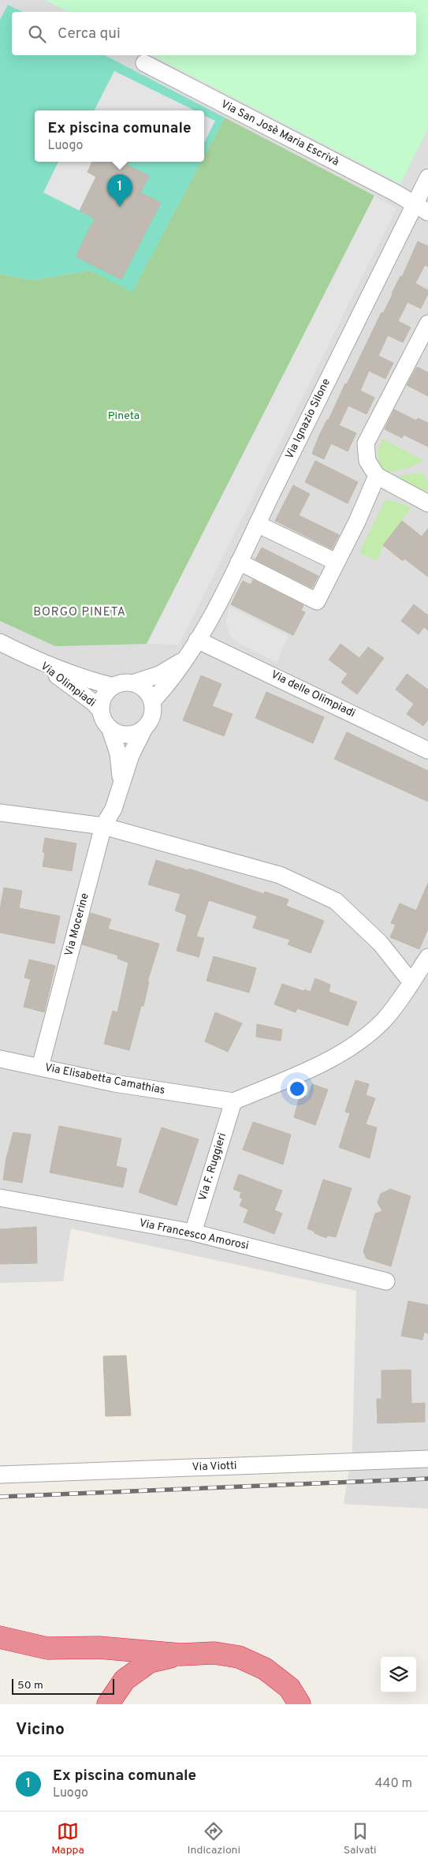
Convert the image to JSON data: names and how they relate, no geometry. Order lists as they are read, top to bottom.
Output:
{
  "streets": {
    "street": [
      "Via San Josè Maria Escrivà",
      "Via Ignazio Silone",
      "Via Olimpiadi",
      "Via delle Olimpiadi",
      "Via Mocerine",
      "Via Elisabetta Camathias",
      "Via F. Ruggieri",
      "Via Francesco Amorosi",
      "Via Viotti"
    ]
  },
  "crossings": [
    ["Via San Josè Maria Escrivà", "Via Ignazio Silone"],
    ["Via Ignazio Silone", "Via Olimpiadi"],
    ["Via Ignazio Silone", "Via delle Olimpiadi"],
    ["Via Ignazio Silone", "Via Mocerine"],
    ["Via Olimpiadi", "Via Mocerine"],
    ["Via Mocerine", "Via Elisabetta Camathias"],
    ["Via Elisabetta Camathias", "Via F. Ruggieri"],
    ["Via F. Ruggieri", "Via Francesco Amorosi"]
  ],
  "districts": ["BORGO PINETA"],
  "parks": ["Pineta"],
  "scale_bar": "50 m",
  "page": {
    "search": "Cerca qui",
    "popup": ["Ex piscina comunale", "Luogo"],
    "pins": "1",
    "scale": "50 m",
    "heading": "Vicino",
    "list": [
      {
        "mark": "1",
        "name": "Ex piscina comunale",
        "note": "Luogo",
        "value": "440 m"
      }
    ],
    "nav": ["Mappa", "Indicazioni", "Salvati"]
  }
}
